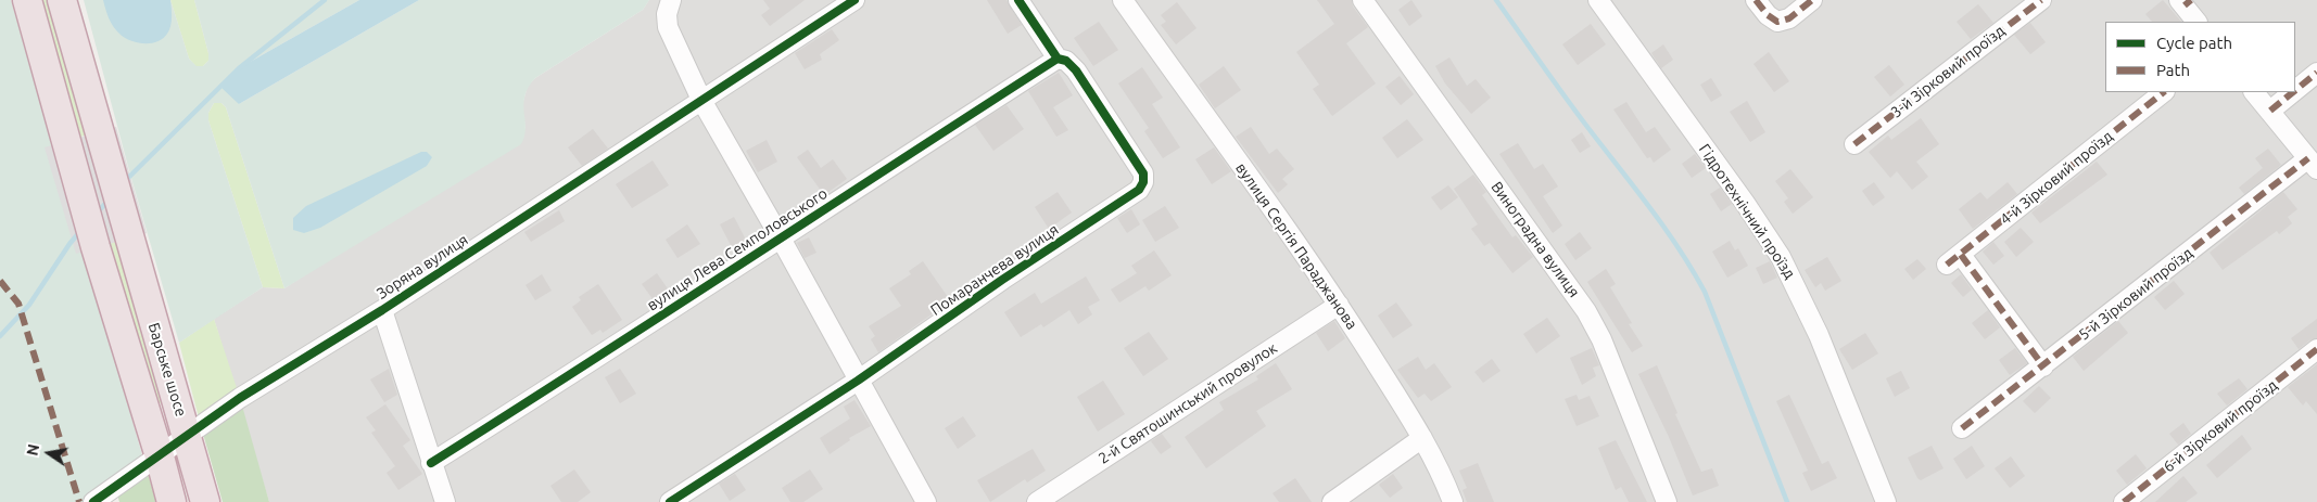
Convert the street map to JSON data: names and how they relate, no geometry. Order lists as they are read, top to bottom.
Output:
{
  "streets": {
    "highway": ["Барське шосе"],
    "street": [
      "3-й Зірковий проїзд",
      "4-й Зірковий проїзд",
      "Гідротехнічний проїзд",
      "Виноградна вулиця",
      "вулиця Сергія Параджанова",
      "вулиця Лева Семполовського",
      "Зоряна вулиця",
      "Помаранчева вулиця",
      "5-й Зірковий проїзд",
      "2-й Святошинський провулок",
      "6-й Зірковий проїзд"
    ]
  },
  "crossings": [
    ["4-й Зірковий проїзд", "5-й Зірковий проїзд"],
    ["вулиця Сергія Параджанова", "2-й Святошинський провулок"],
    ["вулиця Лева Семполовського", "Помаранчева вулиця"],
    ["Зоряна вулиця", "Барське шосе"]
  ],
  "legend": ["Cycle path", "Path"],
  "north": "left"
}
